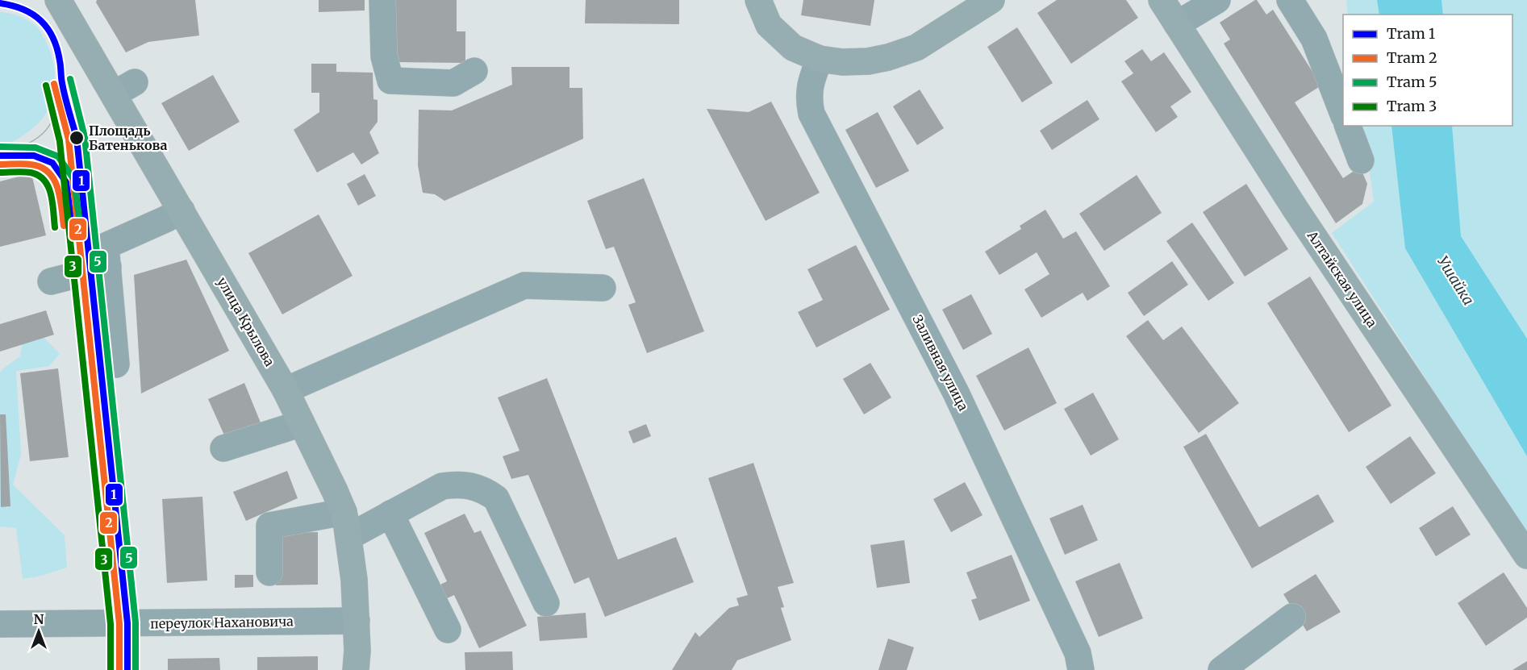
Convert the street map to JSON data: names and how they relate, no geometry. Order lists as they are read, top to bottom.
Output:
{
  "streets": {
    "main road": ["Алтайская улица", "улица Крылова"],
    "street": ["Заливная улица", "переулок Нахановича"]
  },
  "crossings": [
    ["улица Крылова", "переулок Нахановича"]
  ],
  "water": ["Ушайка"],
  "places": ["Площадь Батенькова"],
  "lines": [
    "tram line 1",
    "tram line 5",
    "tram line 2",
    "tram line 3"
  ],
  "legend": [
    "Tram 1",
    "Tram 2",
    "Tram 5",
    "Tram 3"
  ],
  "north": "top"
}
